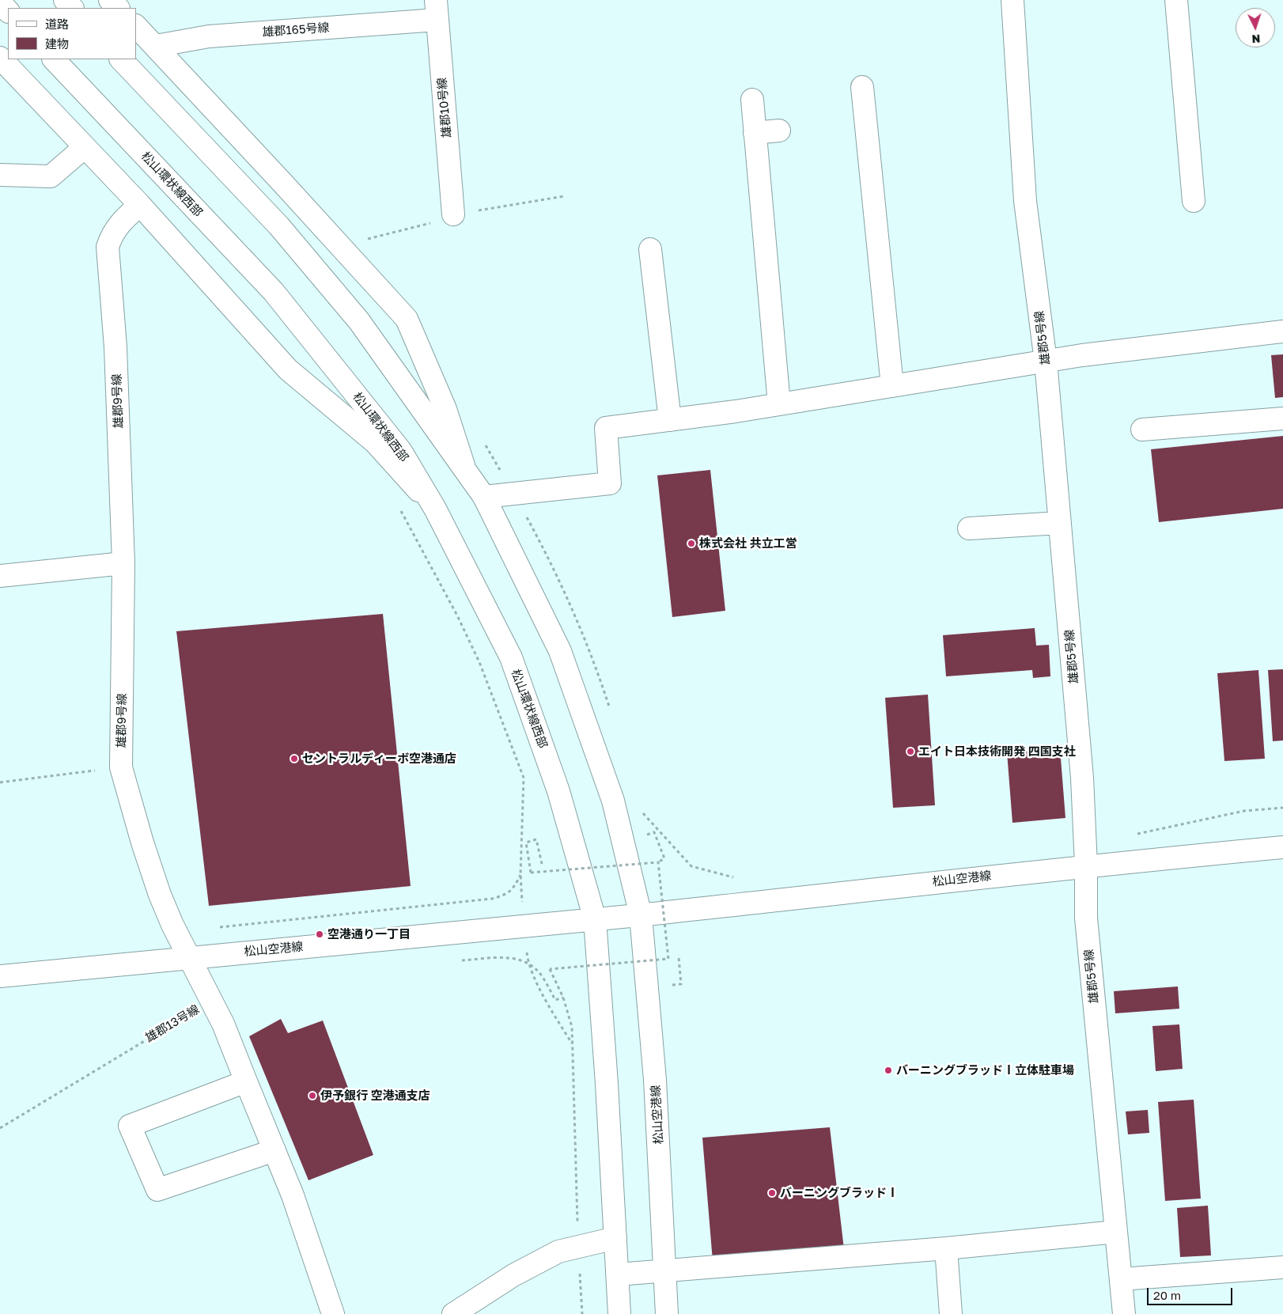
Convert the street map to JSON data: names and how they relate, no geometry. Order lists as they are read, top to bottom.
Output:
{
  "streets": {
    "street": [
      "雄郡165号線",
      "雄郡10号線",
      "松山環状線西部",
      "雄郡5号線",
      "雄郡9号線",
      "松山空港線",
      "雄郡13号線"
    ]
  },
  "crossings": [
    ["雄郡165号線", "雄郡10号線"],
    ["松山環状線西部", "松山空港線"],
    ["雄郡5号線", "松山空港線"],
    ["雄郡9号線", "雄郡13号線"],
    ["松山空港線", "雄郡13号線"]
  ],
  "places": [
    "株式会社 共立工営",
    "エイト日本技術開発 四国支社",
    "セントラルディーボ空港通店",
    "空港通り一丁目",
    "バーニングブラッドⅠ立体駐車場",
    "伊予銀行 空港通支店",
    "バーニングブラッドⅠ"
  ],
  "legend": ["道路", "建物"],
  "scale_bar": "20 m",
  "north": "bottom"
}
